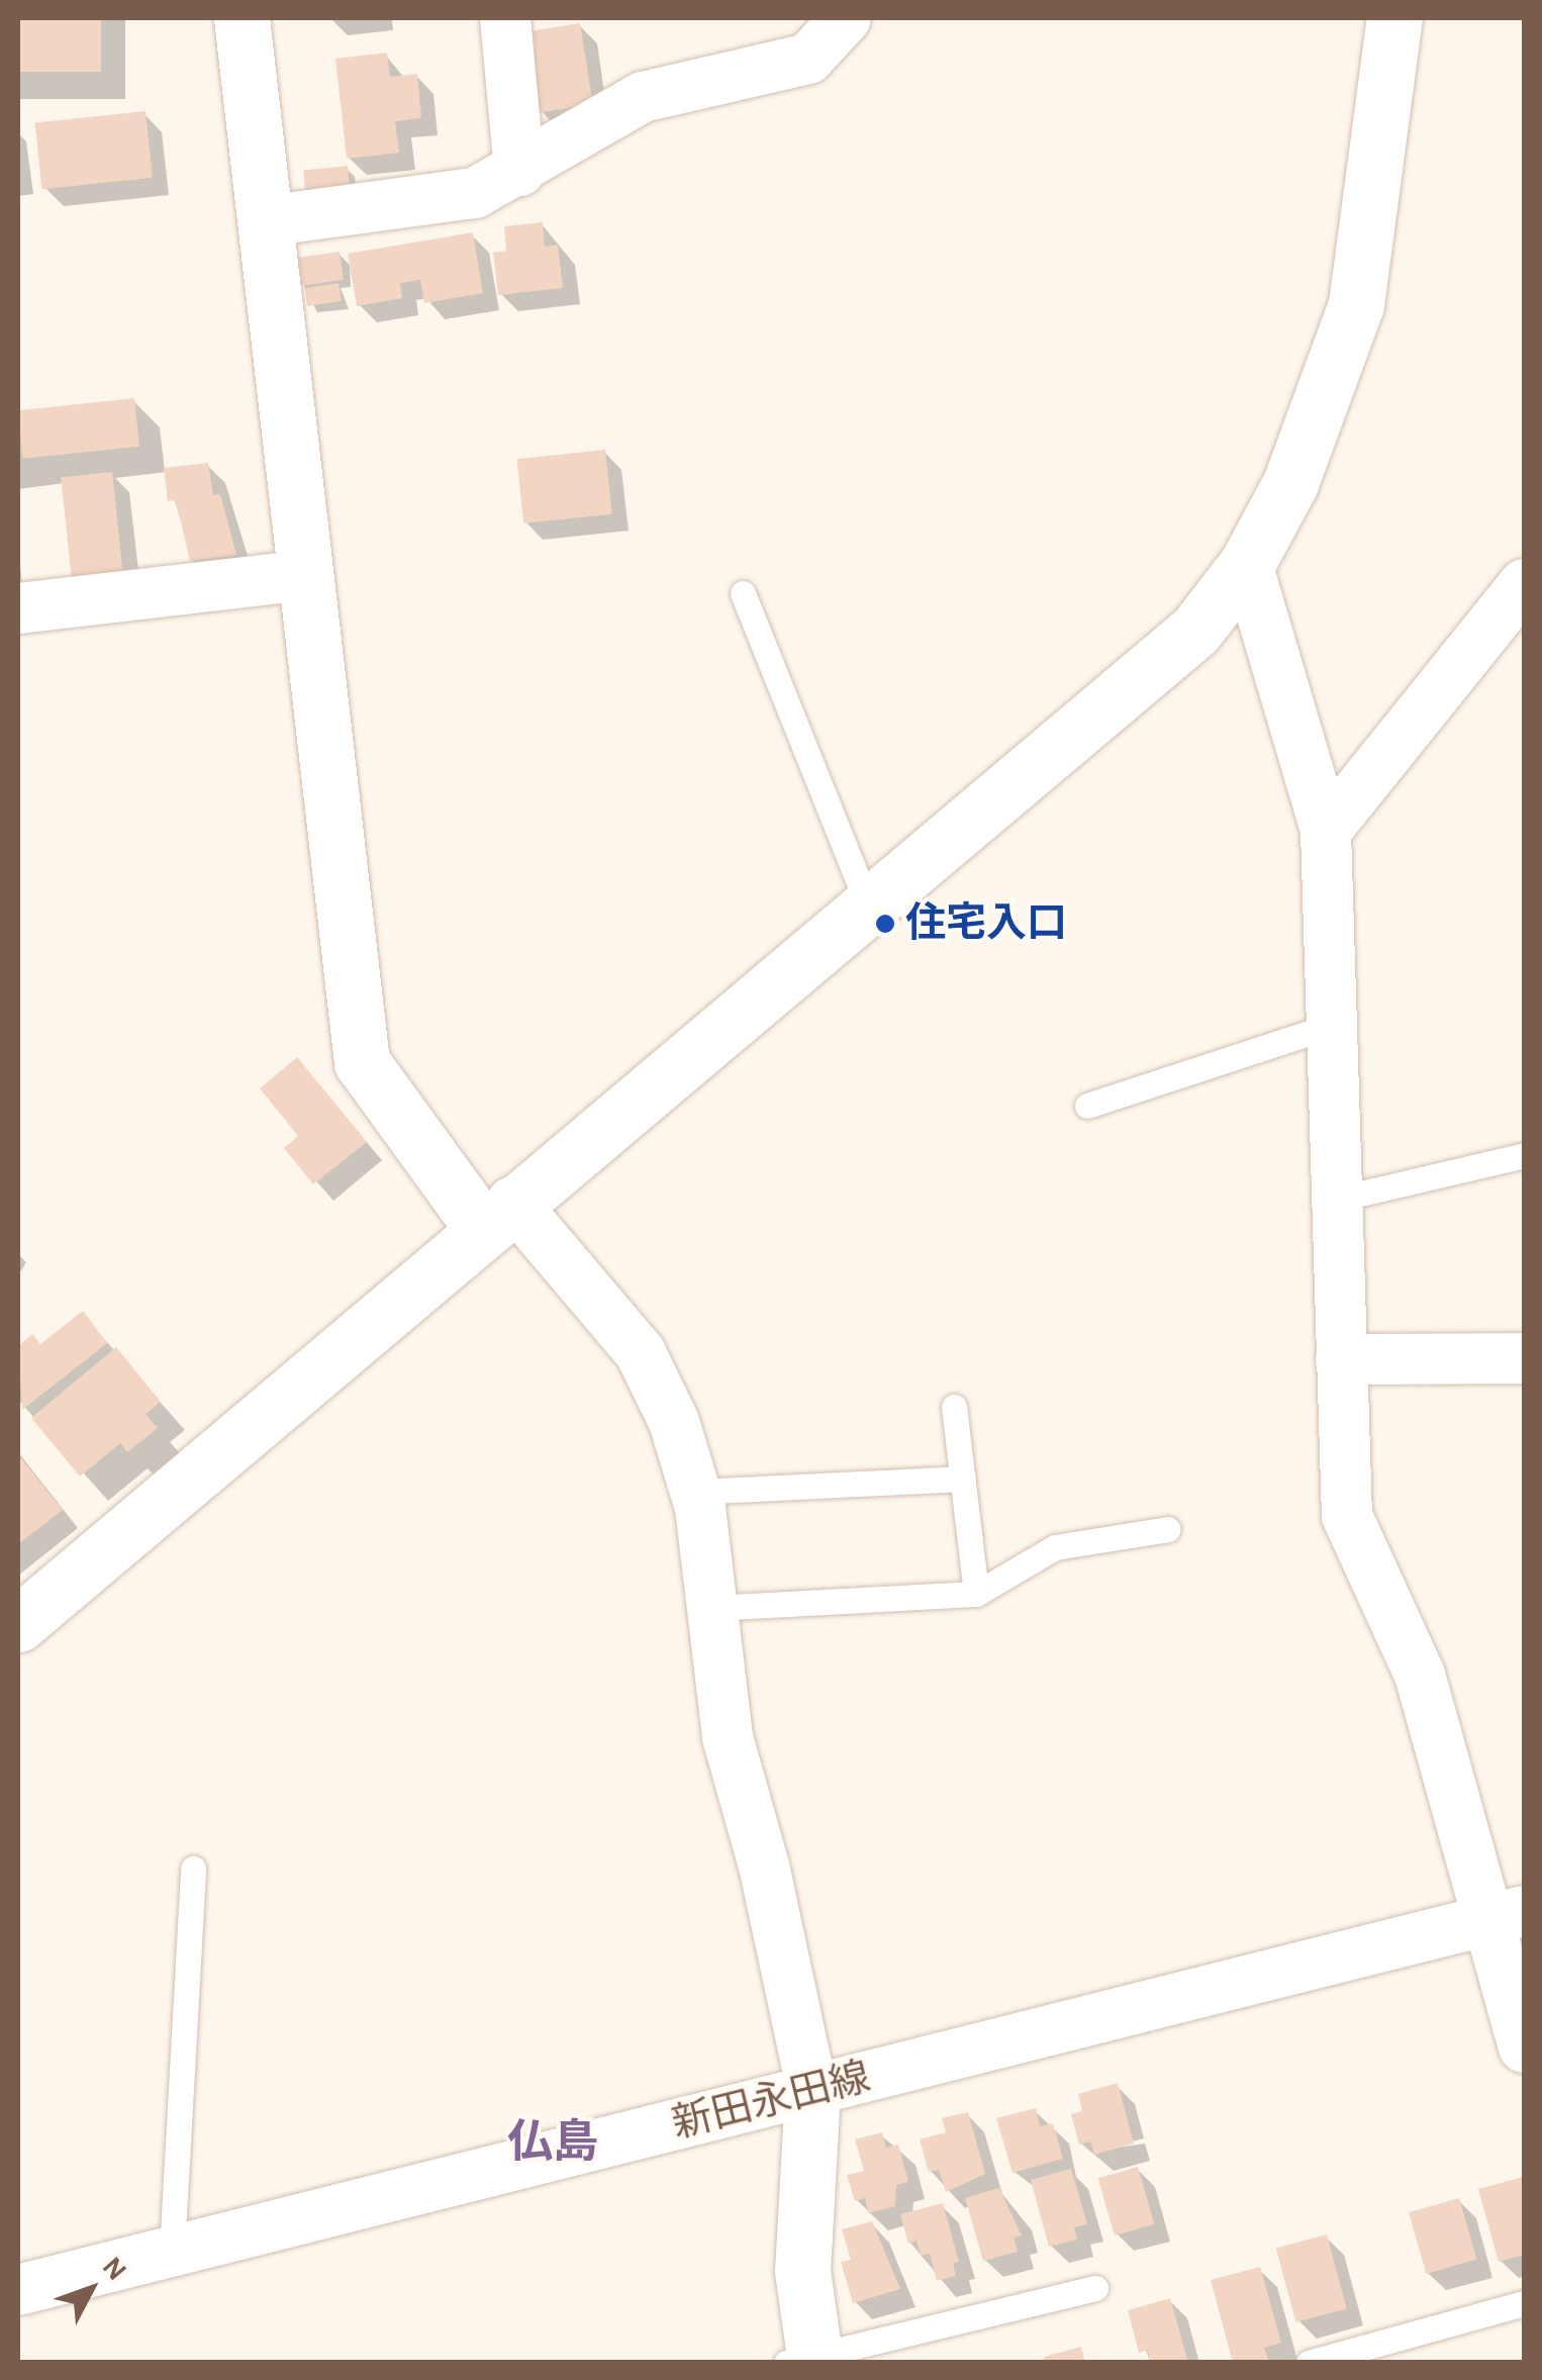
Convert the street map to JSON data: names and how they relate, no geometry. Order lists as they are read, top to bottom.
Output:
{
  "streets": {
    "street": ["新田永田線"]
  },
  "districts": ["仏島"],
  "places": ["住宅入口"],
  "north": "top right"
}
